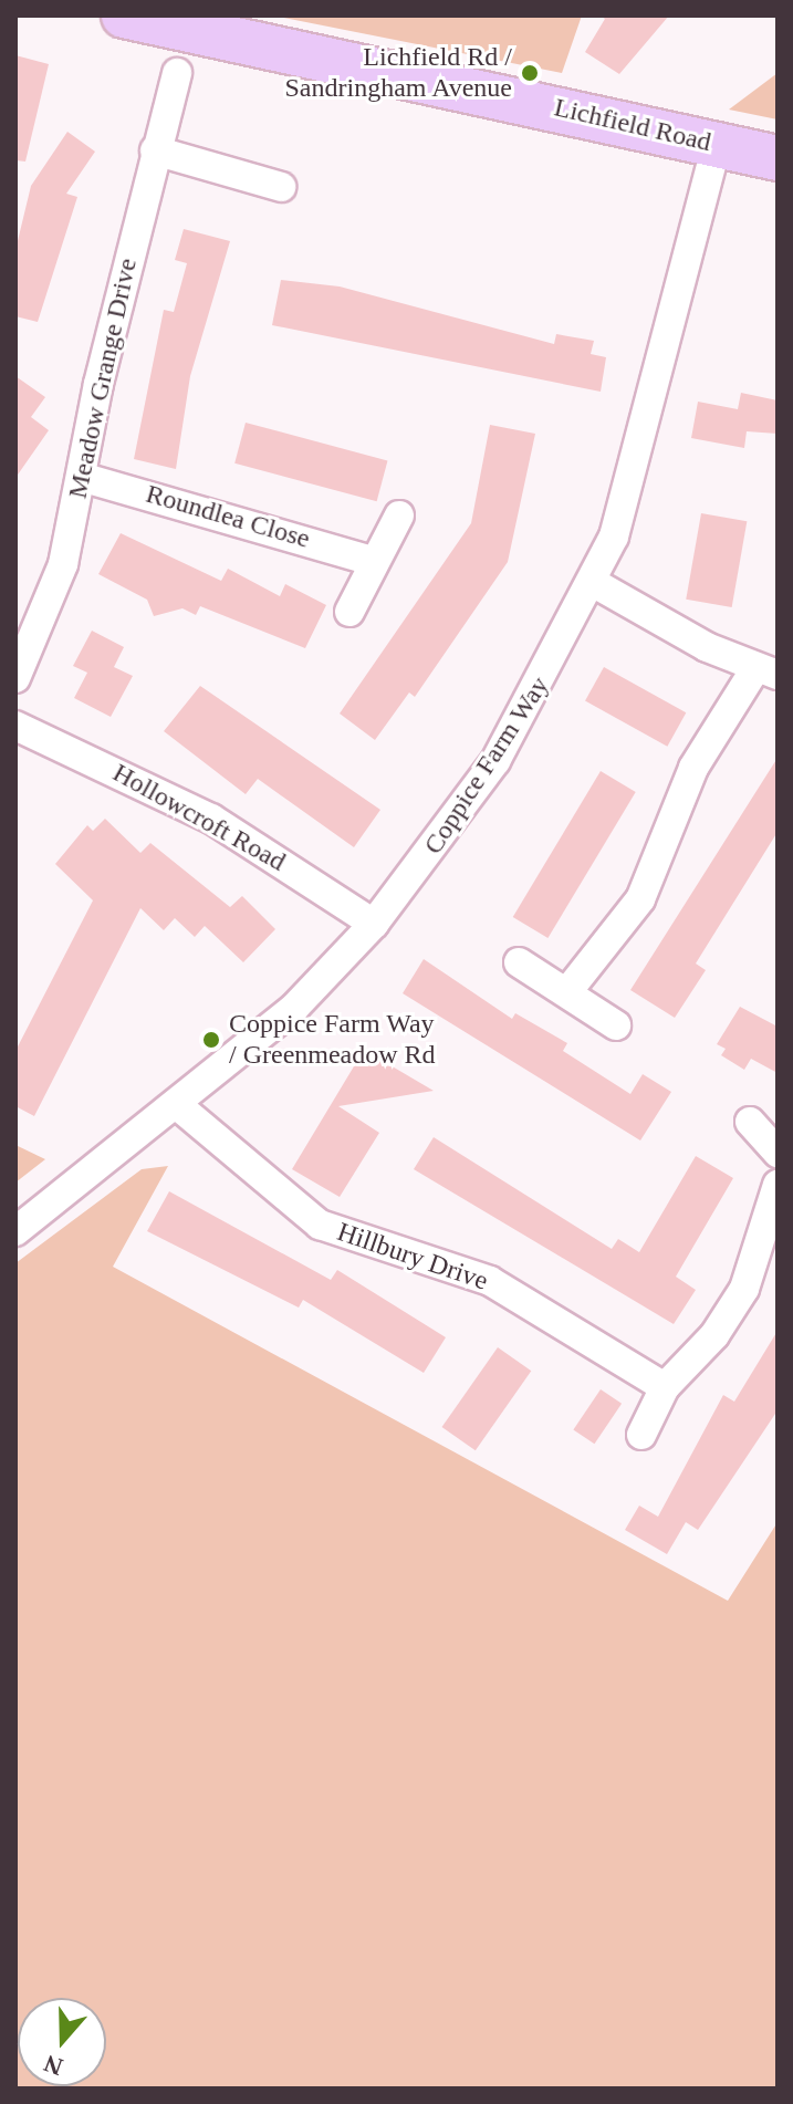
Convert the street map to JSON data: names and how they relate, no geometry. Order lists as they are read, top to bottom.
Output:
{
  "streets": {
    "main road": ["Lichfield Road"],
    "street": [
      "Meadow Grange Drive",
      "Roundlea Close",
      "Coppice Farm Way",
      "Hollowcroft Road",
      "Hillbury Drive"
    ]
  },
  "crossings": [
    ["Lichfield Road", "Coppice Farm Way"],
    ["Meadow Grange Drive", "Roundlea Close"],
    ["Coppice Farm Way", "Hollowcroft Road"],
    ["Coppice Farm Way", "Hillbury Drive"]
  ],
  "places": ["Lichfield Rd / Sandringham Avenue", "Coppice Farm Way / Greenmeadow Rd"],
  "north": "bottom"
}
